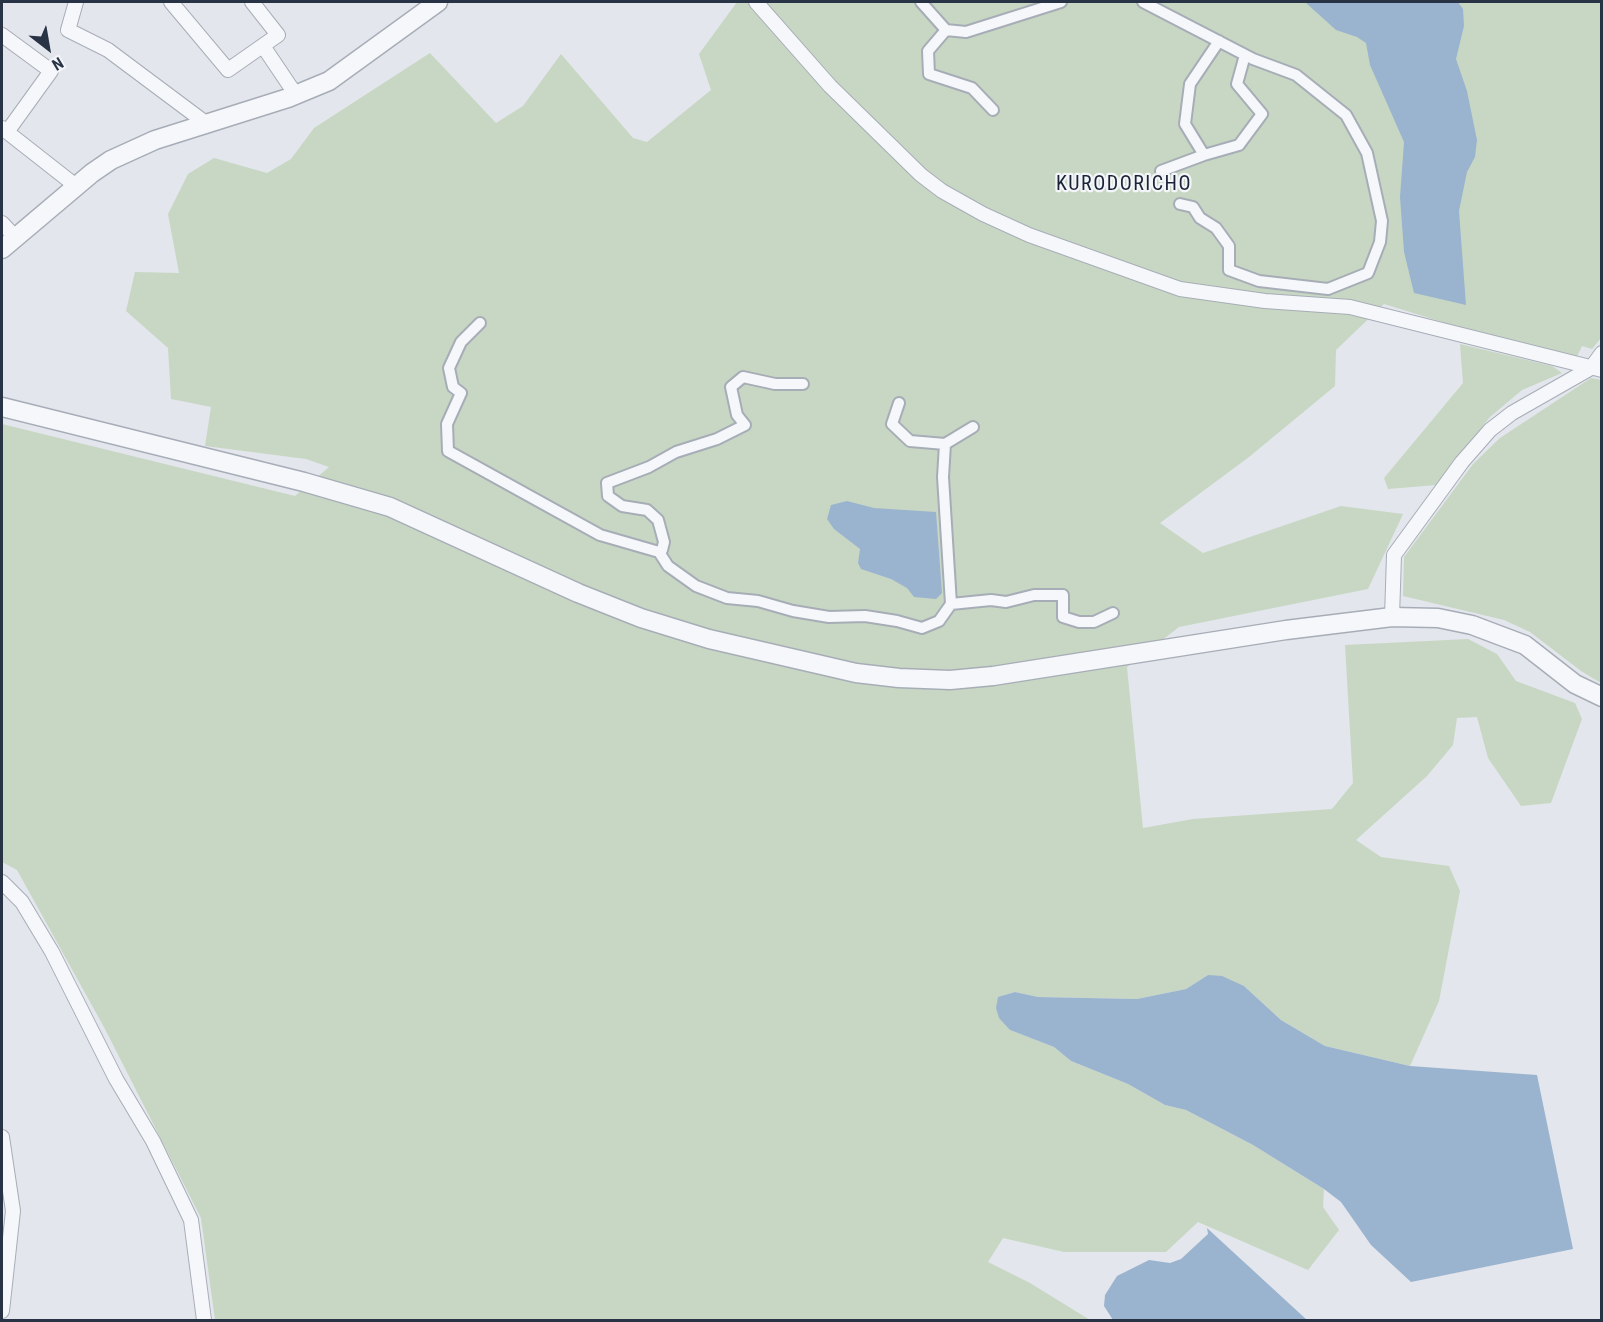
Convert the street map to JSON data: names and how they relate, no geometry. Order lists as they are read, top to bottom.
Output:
{
  "districts": ["KURODORICHO"],
  "north": "bottom right"
}
